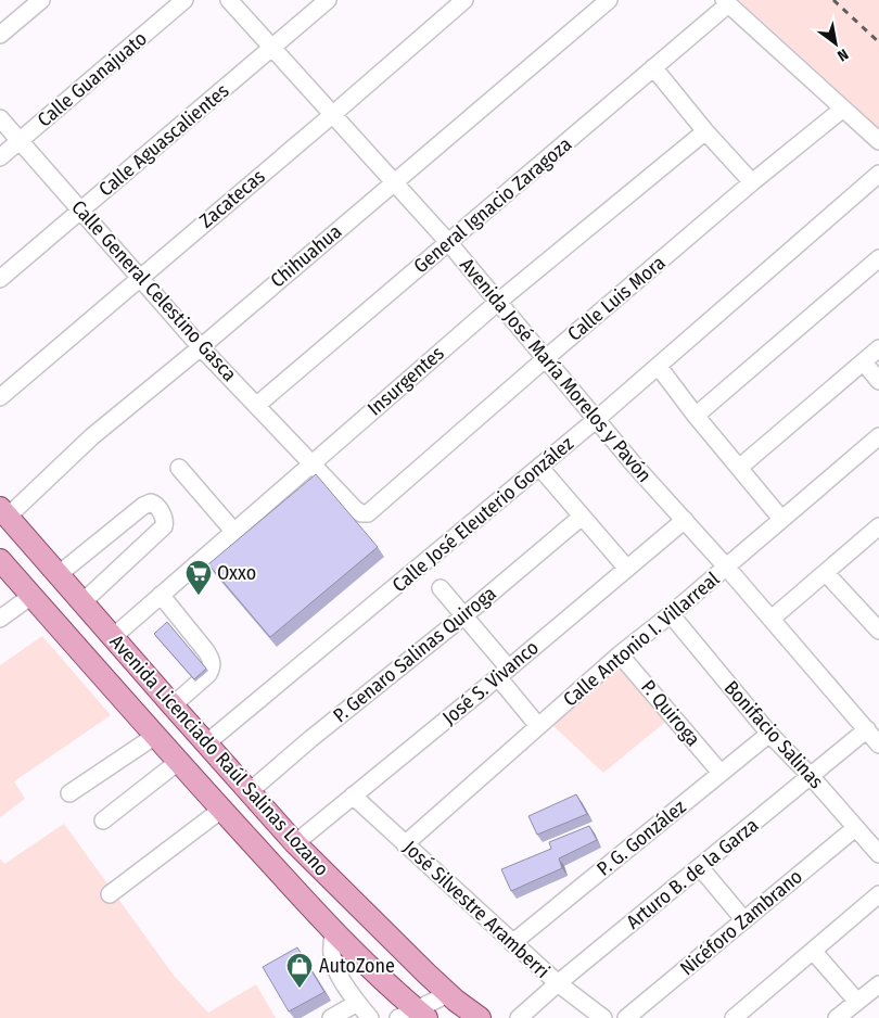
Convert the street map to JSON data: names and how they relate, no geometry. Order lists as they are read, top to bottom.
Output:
{
  "streets": {
    "main road": ["Avenida Licenciado Raúl Salinas Lozano"],
    "street": [
      "Calle Guanajuato",
      "Calle Aguascalientes",
      "Zacatecas",
      "General Ignacio Zaragoza",
      "Chihuahua",
      "Calle General Celestino Gasca",
      "Calle Luis Mora",
      "Avenida José María Morelos y Pavón",
      "Insurgentes",
      "Calle José Eleuterio González",
      "Calle Antonio I. Villarreal",
      "P. Genaro Salinas Quiroga",
      "José S. Vivanco",
      "P. Quiroga",
      "Bonifacio Salinas",
      "P. G. González",
      "Arturo B. de la Garza",
      "José Silvestre Aramberri",
      "Nicéforo Zambrano"
    ]
  },
  "crossings": [
    ["Calle Guanajuato", "Calle General Celestino Gasca"],
    ["Calle Aguascalientes", "Calle General Celestino Gasca"],
    ["Calle Aguascalientes", "Avenida José María Morelos y Pavón"],
    ["Zacatecas", "Calle General Celestino Gasca"],
    ["Zacatecas", "Avenida José María Morelos y Pavón"],
    ["General Ignacio Zaragoza", "Calle General Celestino Gasca"],
    ["General Ignacio Zaragoza", "Avenida José María Morelos y Pavón"],
    ["Chihuahua", "Calle General Celestino Gasca"],
    ["Chihuahua", "Avenida José María Morelos y Pavón"],
    ["Chihuahua", "Avenida Licenciado Raúl Salinas Lozano"],
    ["Calle General Celestino Gasca", "Calle Luis Mora"],
    ["Calle General Celestino Gasca", "Insurgentes"],
    ["Calle Luis Mora", "Avenida José María Morelos y Pavón"],
    ["Avenida José María Morelos y Pavón", "Insurgentes"],
    ["Avenida José María Morelos y Pavón", "Calle José Eleuterio González"],
    ["Avenida José María Morelos y Pavón", "Calle Antonio I. Villarreal"],
    ["Avenida José María Morelos y Pavón", "José S. Vivanco"],
    ["Avenida José María Morelos y Pavón", "Arturo B. de la Garza"],
    ["Insurgentes", "Avenida Licenciado Raúl Salinas Lozano"],
    ["Calle José Eleuterio González", "Avenida Licenciado Raúl Salinas Lozano"],
    ["Calle Antonio I. Villarreal", "P. Quiroga"],
    ["Calle Antonio I. Villarreal", "Bonifacio Salinas"],
    ["Calle Antonio I. Villarreal", "José Silvestre Aramberri"],
    ["P. Genaro Salinas Quiroga", "Avenida Licenciado Raúl Salinas Lozano"],
    ["José S. Vivanco", "Avenida Licenciado Raúl Salinas Lozano"],
    ["José S. Vivanco", "José Silvestre Aramberri"],
    ["P. Quiroga", "P. G. González"],
    ["Bonifacio Salinas", "P. G. González"],
    ["Bonifacio Salinas", "Arturo B. de la Garza"],
    ["Bonifacio Salinas", "Nicéforo Zambrano"],
    ["P. G. González", "José Silvestre Aramberri"],
    ["Arturo B. de la Garza", "José Silvestre Aramberri"]
  ],
  "places": {
    "supermarket": ["Oxxo"],
    "shop": ["AutoZone"]
  },
  "north": "bottom right"
}
